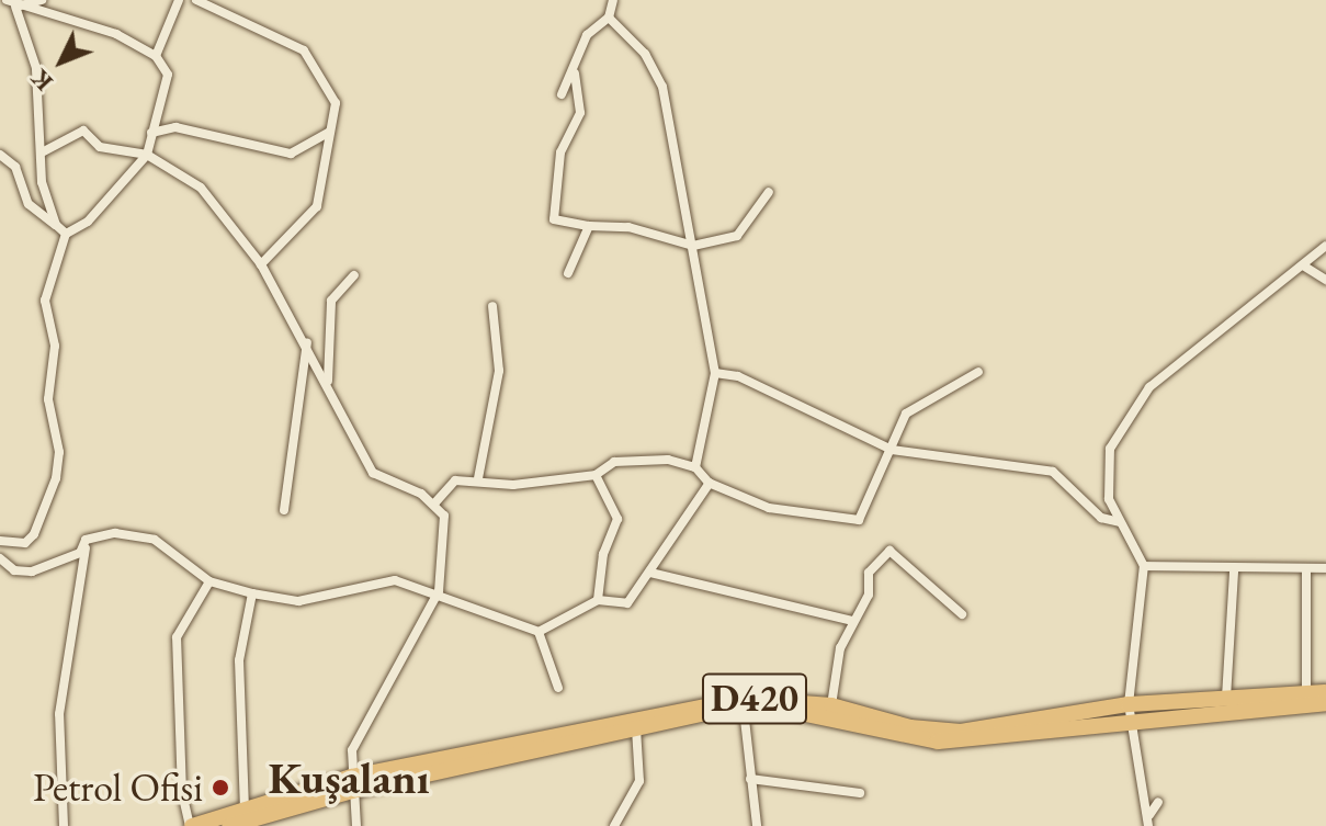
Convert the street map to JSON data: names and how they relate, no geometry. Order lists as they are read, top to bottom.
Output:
{
  "streets": {
    "highway": ["D420"]
  },
  "districts": ["Kuşalanı"],
  "places": ["Petrol Ofisi"],
  "north": "bottom left"
}
